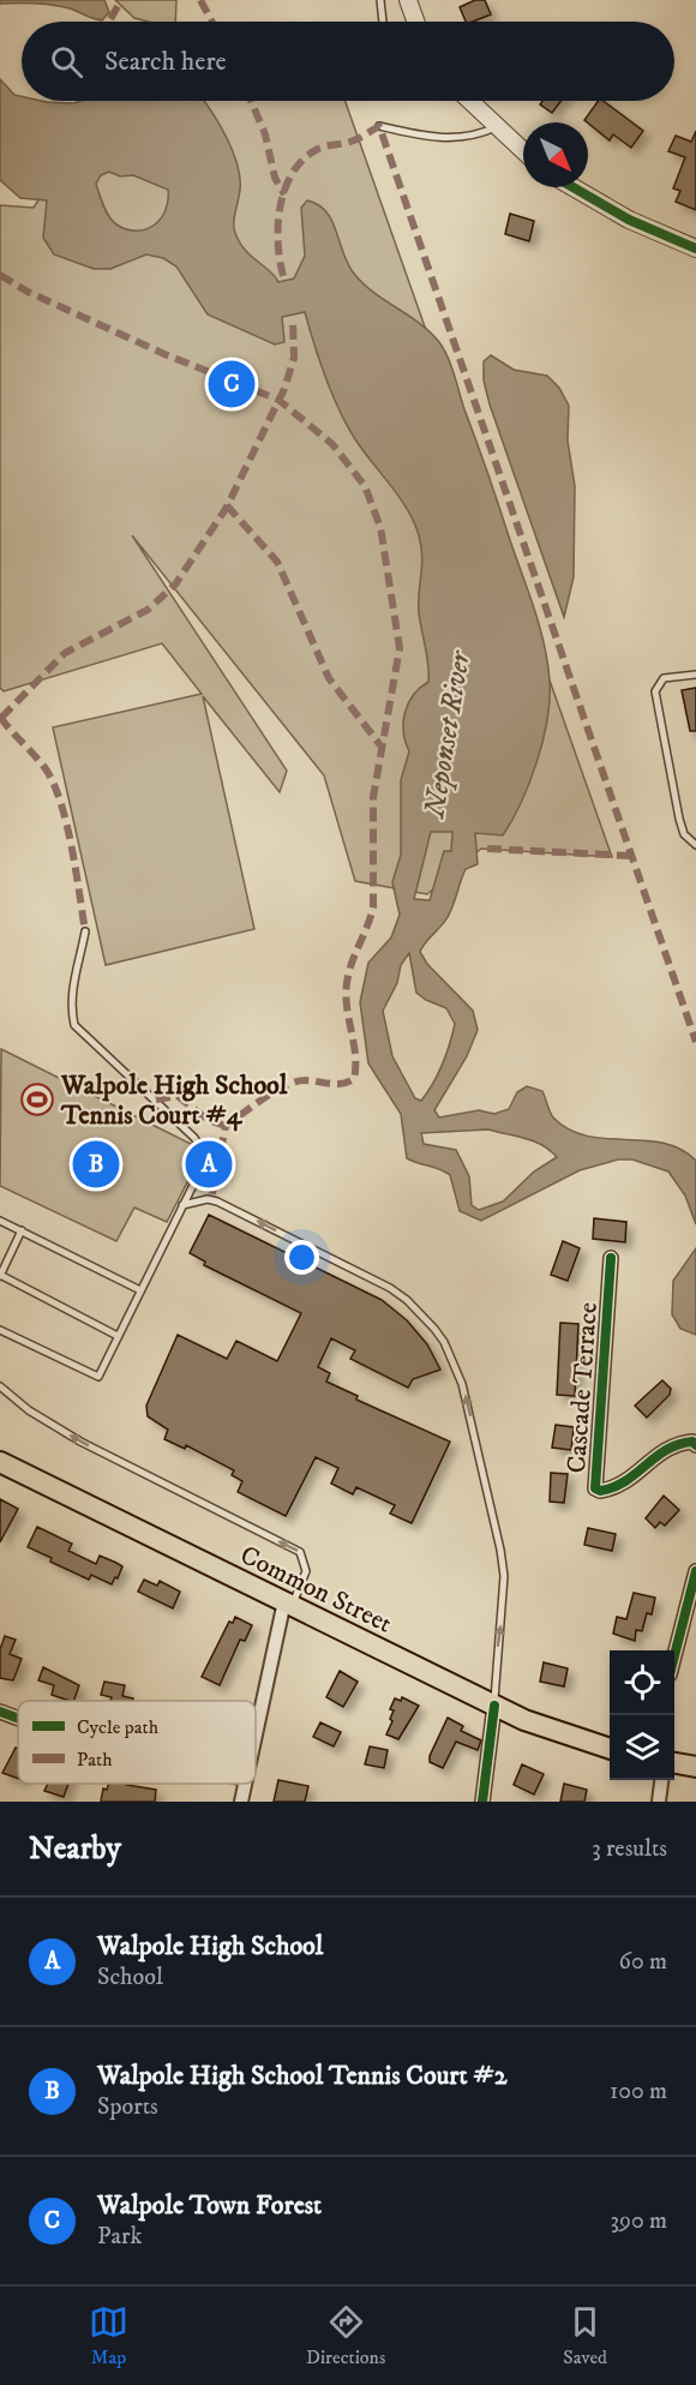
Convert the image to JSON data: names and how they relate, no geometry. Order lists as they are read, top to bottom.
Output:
{
  "streets": {
    "main road": ["Common Street"],
    "street": ["Cascade Terrace"]
  },
  "water": ["Neponset River"],
  "places": {
    "sports": ["Walpole High School Tennis Court #4"]
  },
  "legend": ["Cycle path", "Path"],
  "north": "bottom right",
  "page": {
    "search": "Search here",
    "pins": ["C", "A", "B"],
    "heading": ["Nearby", "3 results"],
    "list": [
      {
        "mark": "A",
        "name": "Walpole High School",
        "note": "School",
        "value": "60 m"
      },
      {
        "mark": "B",
        "name": "Walpole High School Tennis Court #2",
        "note": "Sports",
        "value": "100 m"
      },
      {
        "mark": "C",
        "name": "Walpole Town Forest",
        "note": "Park",
        "value": "390 m"
      }
    ],
    "nav": ["Map", "Directions", "Saved"]
  }
}
